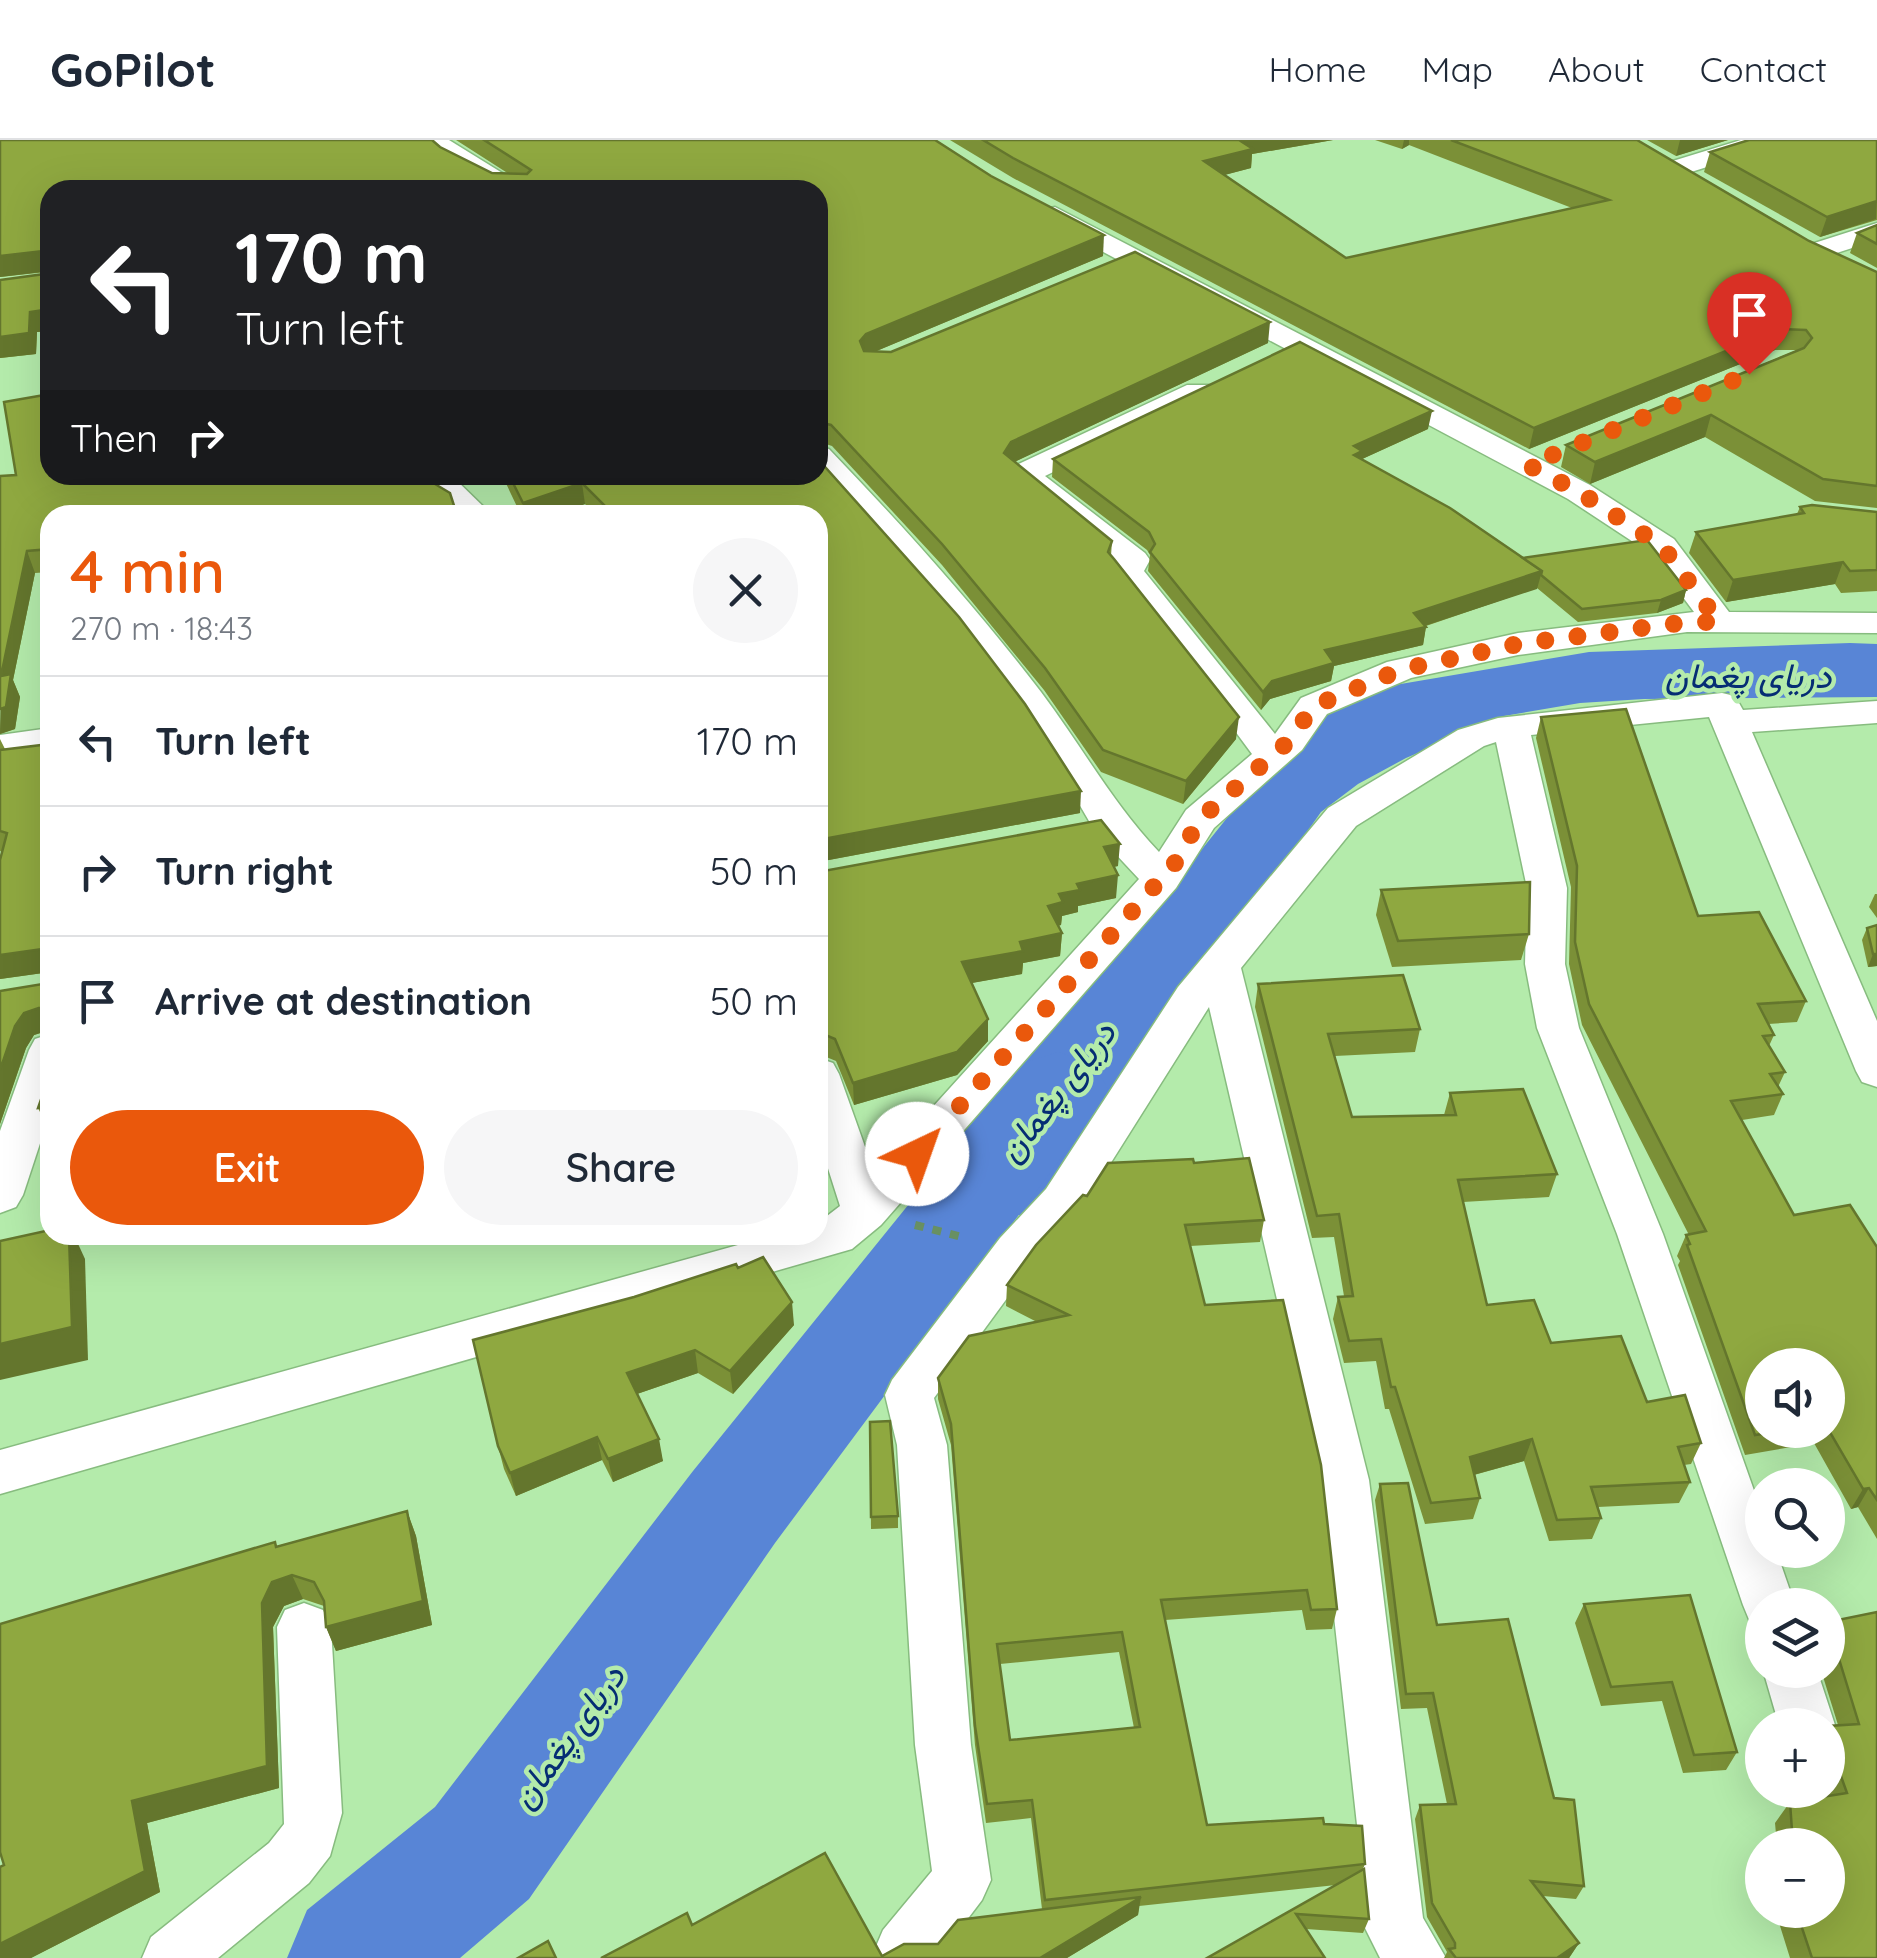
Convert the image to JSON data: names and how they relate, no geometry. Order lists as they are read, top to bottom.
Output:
{
  "water": ["دریای پغمان"],
  "page": {
    "header": "GoPilot",
    "nav": [
      "Home",
      "Map",
      "About",
      "Contact"
    ],
    "turn": ["170 m", "Turn left"],
    "then": "Then",
    "heading": ["4 min", "270 m · 18:43"],
    "list": [
      {
        "name": "Turn left",
        "value": "170 m"
      },
      {
        "name": "Turn right",
        "value": "50 m"
      },
      {
        "name": "Arrive at destination",
        "value": "50 m"
      }
    ],
    "buttons": ["Exit", "Share"],
    "map_buttons": ["+", "−"]
  }
}
